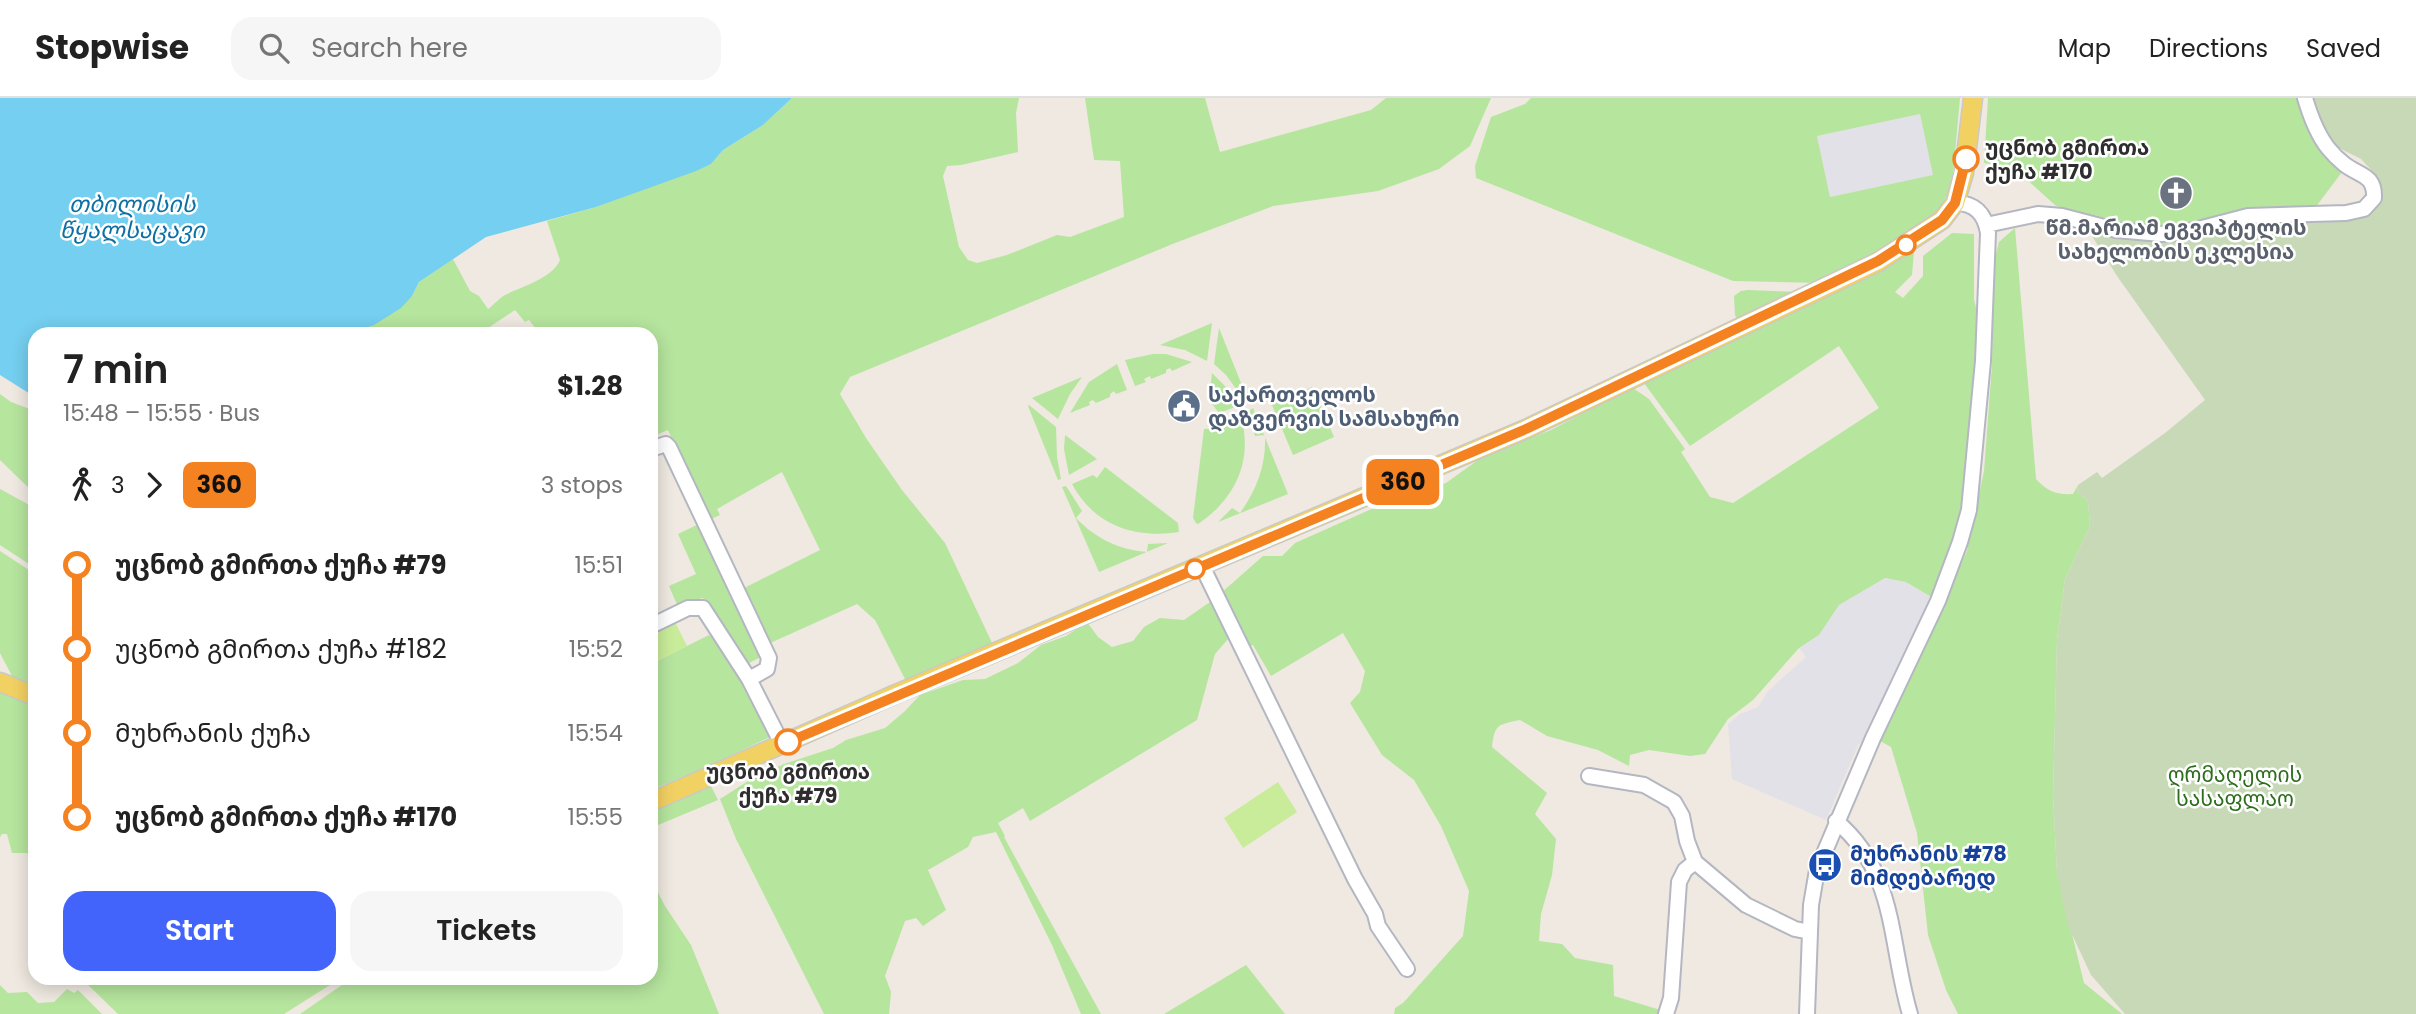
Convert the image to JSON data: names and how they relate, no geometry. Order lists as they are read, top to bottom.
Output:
{
  "water": ["თბილისის წყალსაცავი"],
  "parks": ["ღრმაღელის სასაფლაო"],
  "places": {
    "other": ["უცნობ გმირთა ქუჩა #170", "უცნობ გმირთა ქუჩა #79"],
    "church": ["წმ.მარიამ ეგვიპტელის სახელობის ეკლესია"],
    "public building": ["საქართველოს დაზვერვის სამსახური"],
    "bus stop": ["მუხრანის #78 მიმდებარედ"]
  },
  "lines": ["bus line 360"],
  "page": {
    "header": "Stopwise",
    "search": "Search here",
    "nav": ["Map", "Directions", "Saved"],
    "on_map": "360",
    "heading": ["7 min", "15:48 – 15:55 · Bus", "$1.28"],
    "legs": ["3", "360", "3 stops"],
    "list": [
      {
        "name": "უცნობ გმირთა ქუჩა #79",
        "value": "15:51"
      },
      {
        "name": "უცნობ გმირთა ქუჩა #182",
        "value": "15:52"
      },
      {
        "name": "მუხრანის ქუჩა",
        "value": "15:54"
      },
      {
        "name": "უცნობ გმირთა ქუჩა #170",
        "value": "15:55"
      }
    ],
    "buttons": ["Start", "Tickets"]
  }
}
